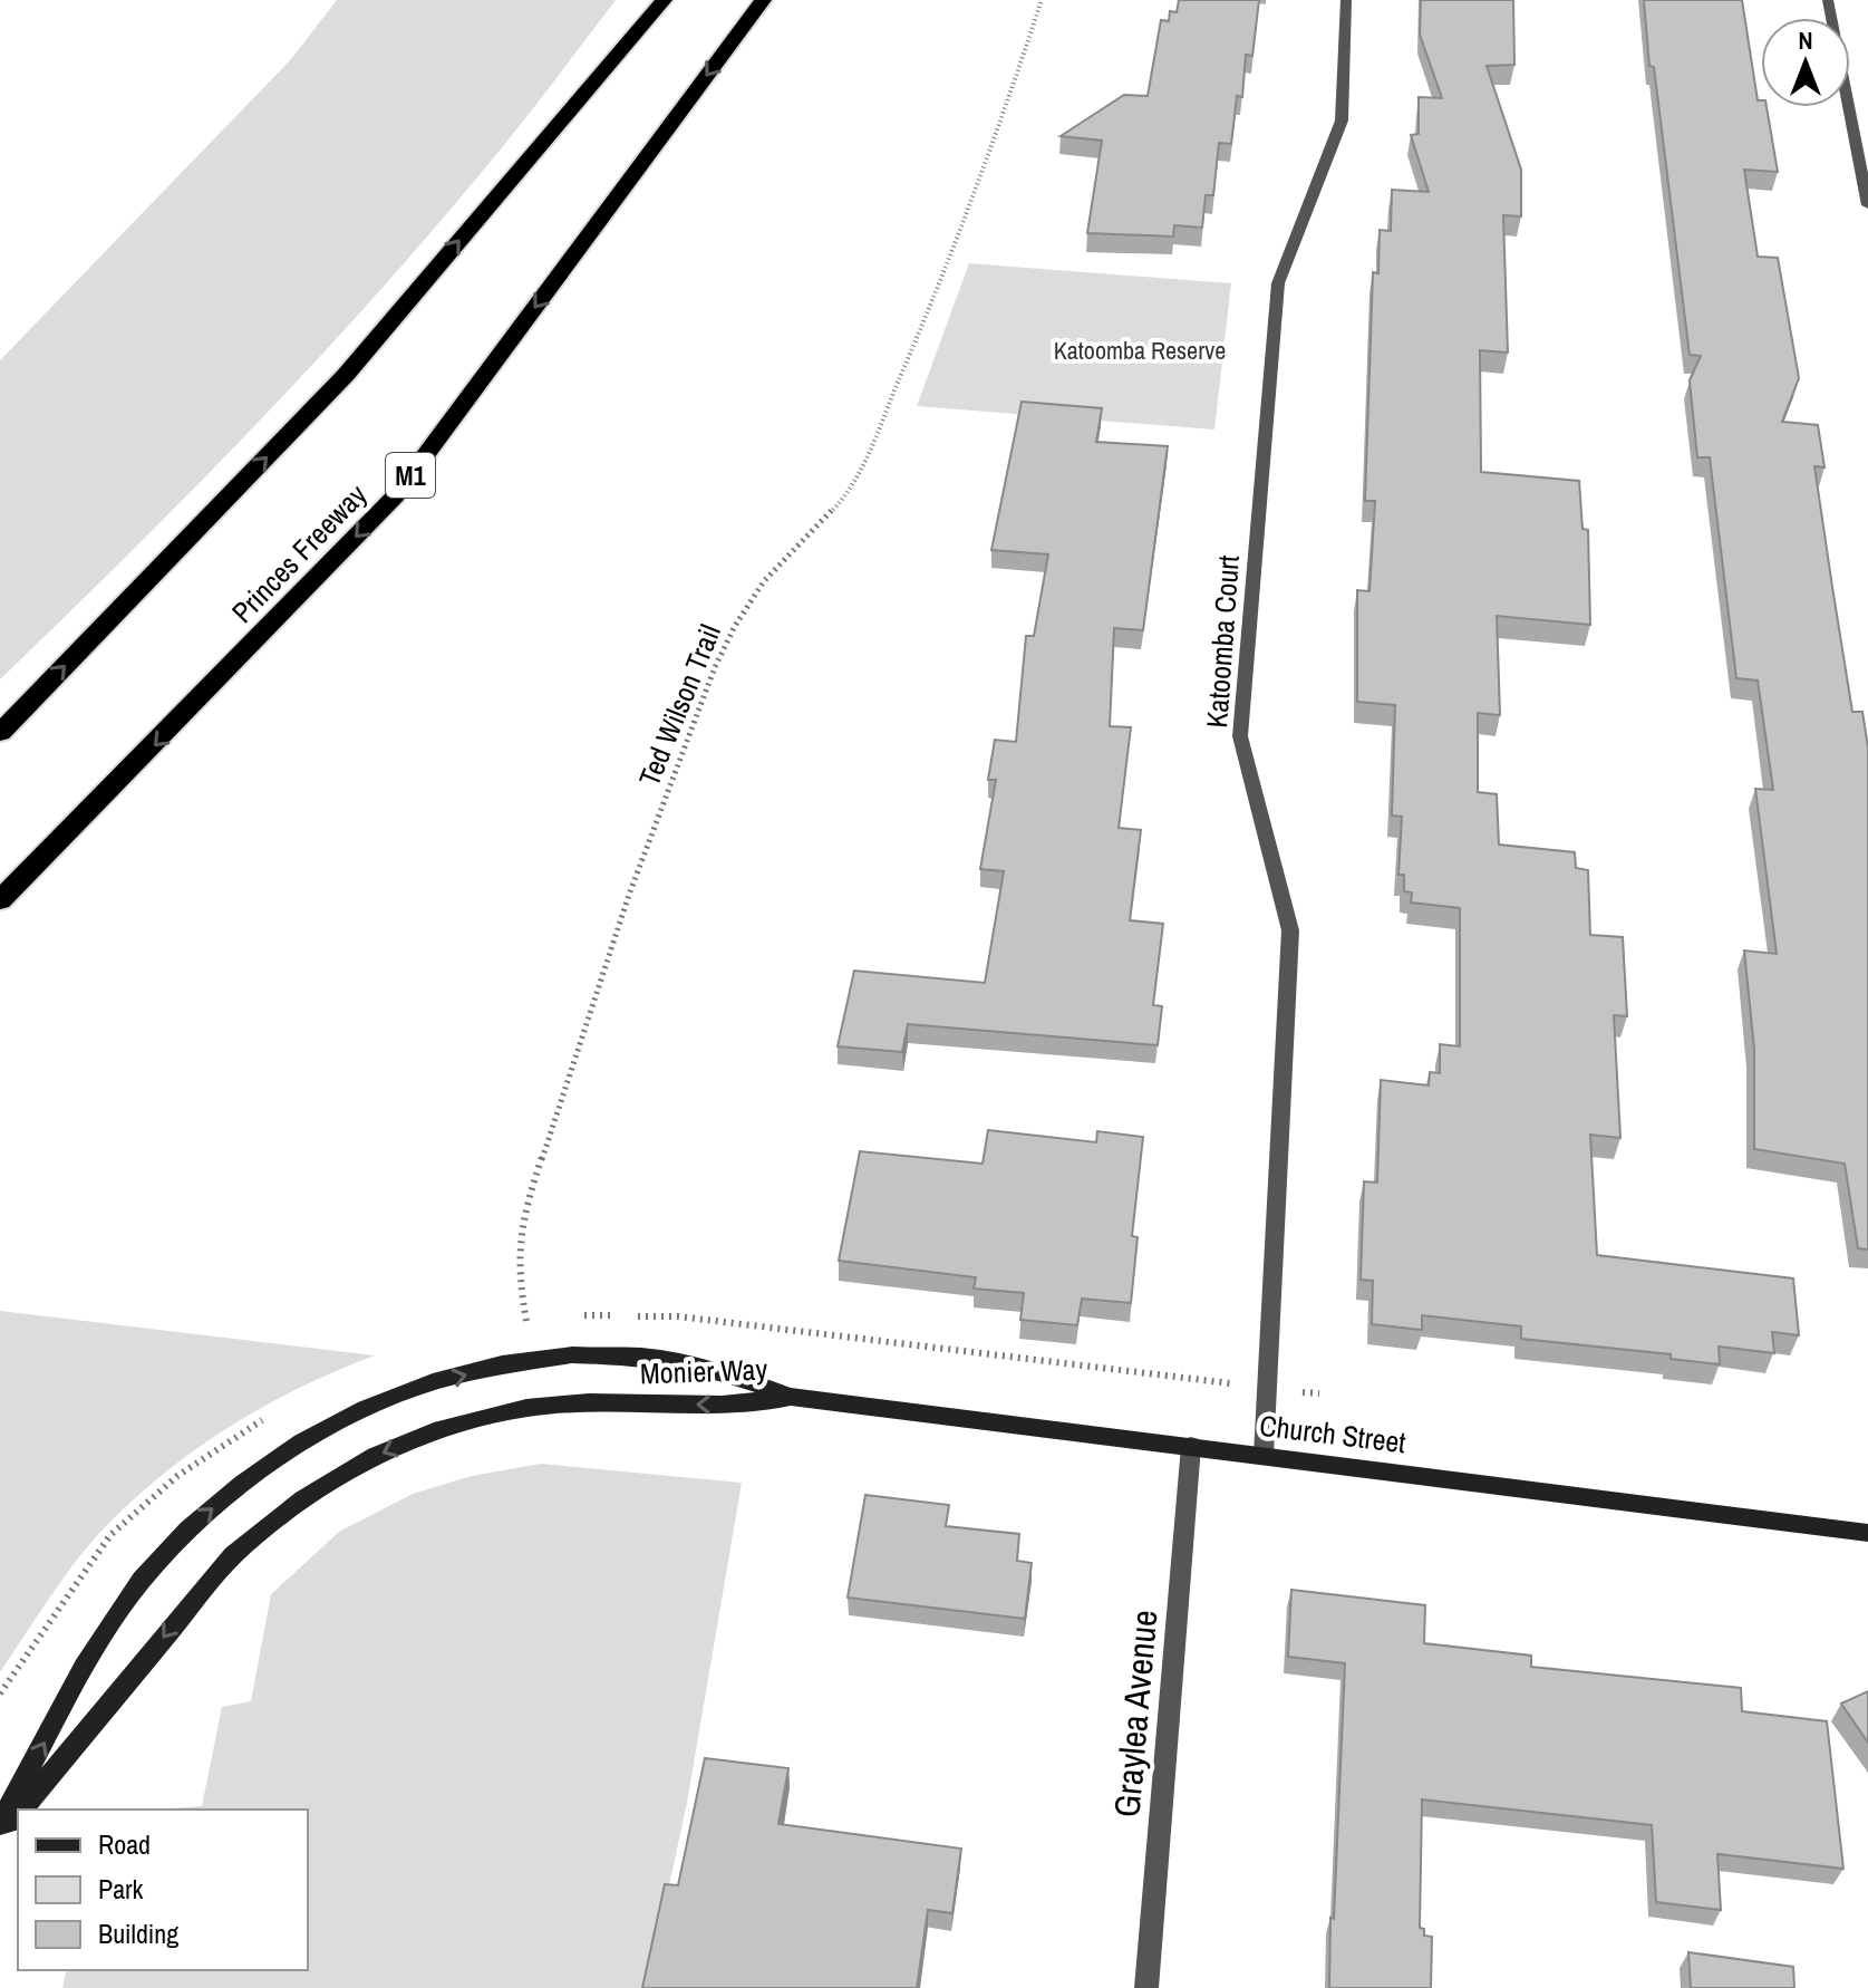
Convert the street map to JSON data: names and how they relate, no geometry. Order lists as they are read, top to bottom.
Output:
{
  "streets": {
    "highway": ["M1", "Princes Freeway"],
    "street": [
      "Katoomba Court",
      "Monier Way",
      "Church Street",
      "Graylea Avenue"
    ],
    "path": ["Ted Wilson Trail"]
  },
  "crossings": [
    ["Katoomba Court", "Church Street"],
    ["Monier Way", "Church Street"],
    ["Church Street", "Graylea Avenue"]
  ],
  "parks": ["Katoomba Reserve"],
  "legend": ["Road", "Park", "Building"],
  "north": "top"
}
